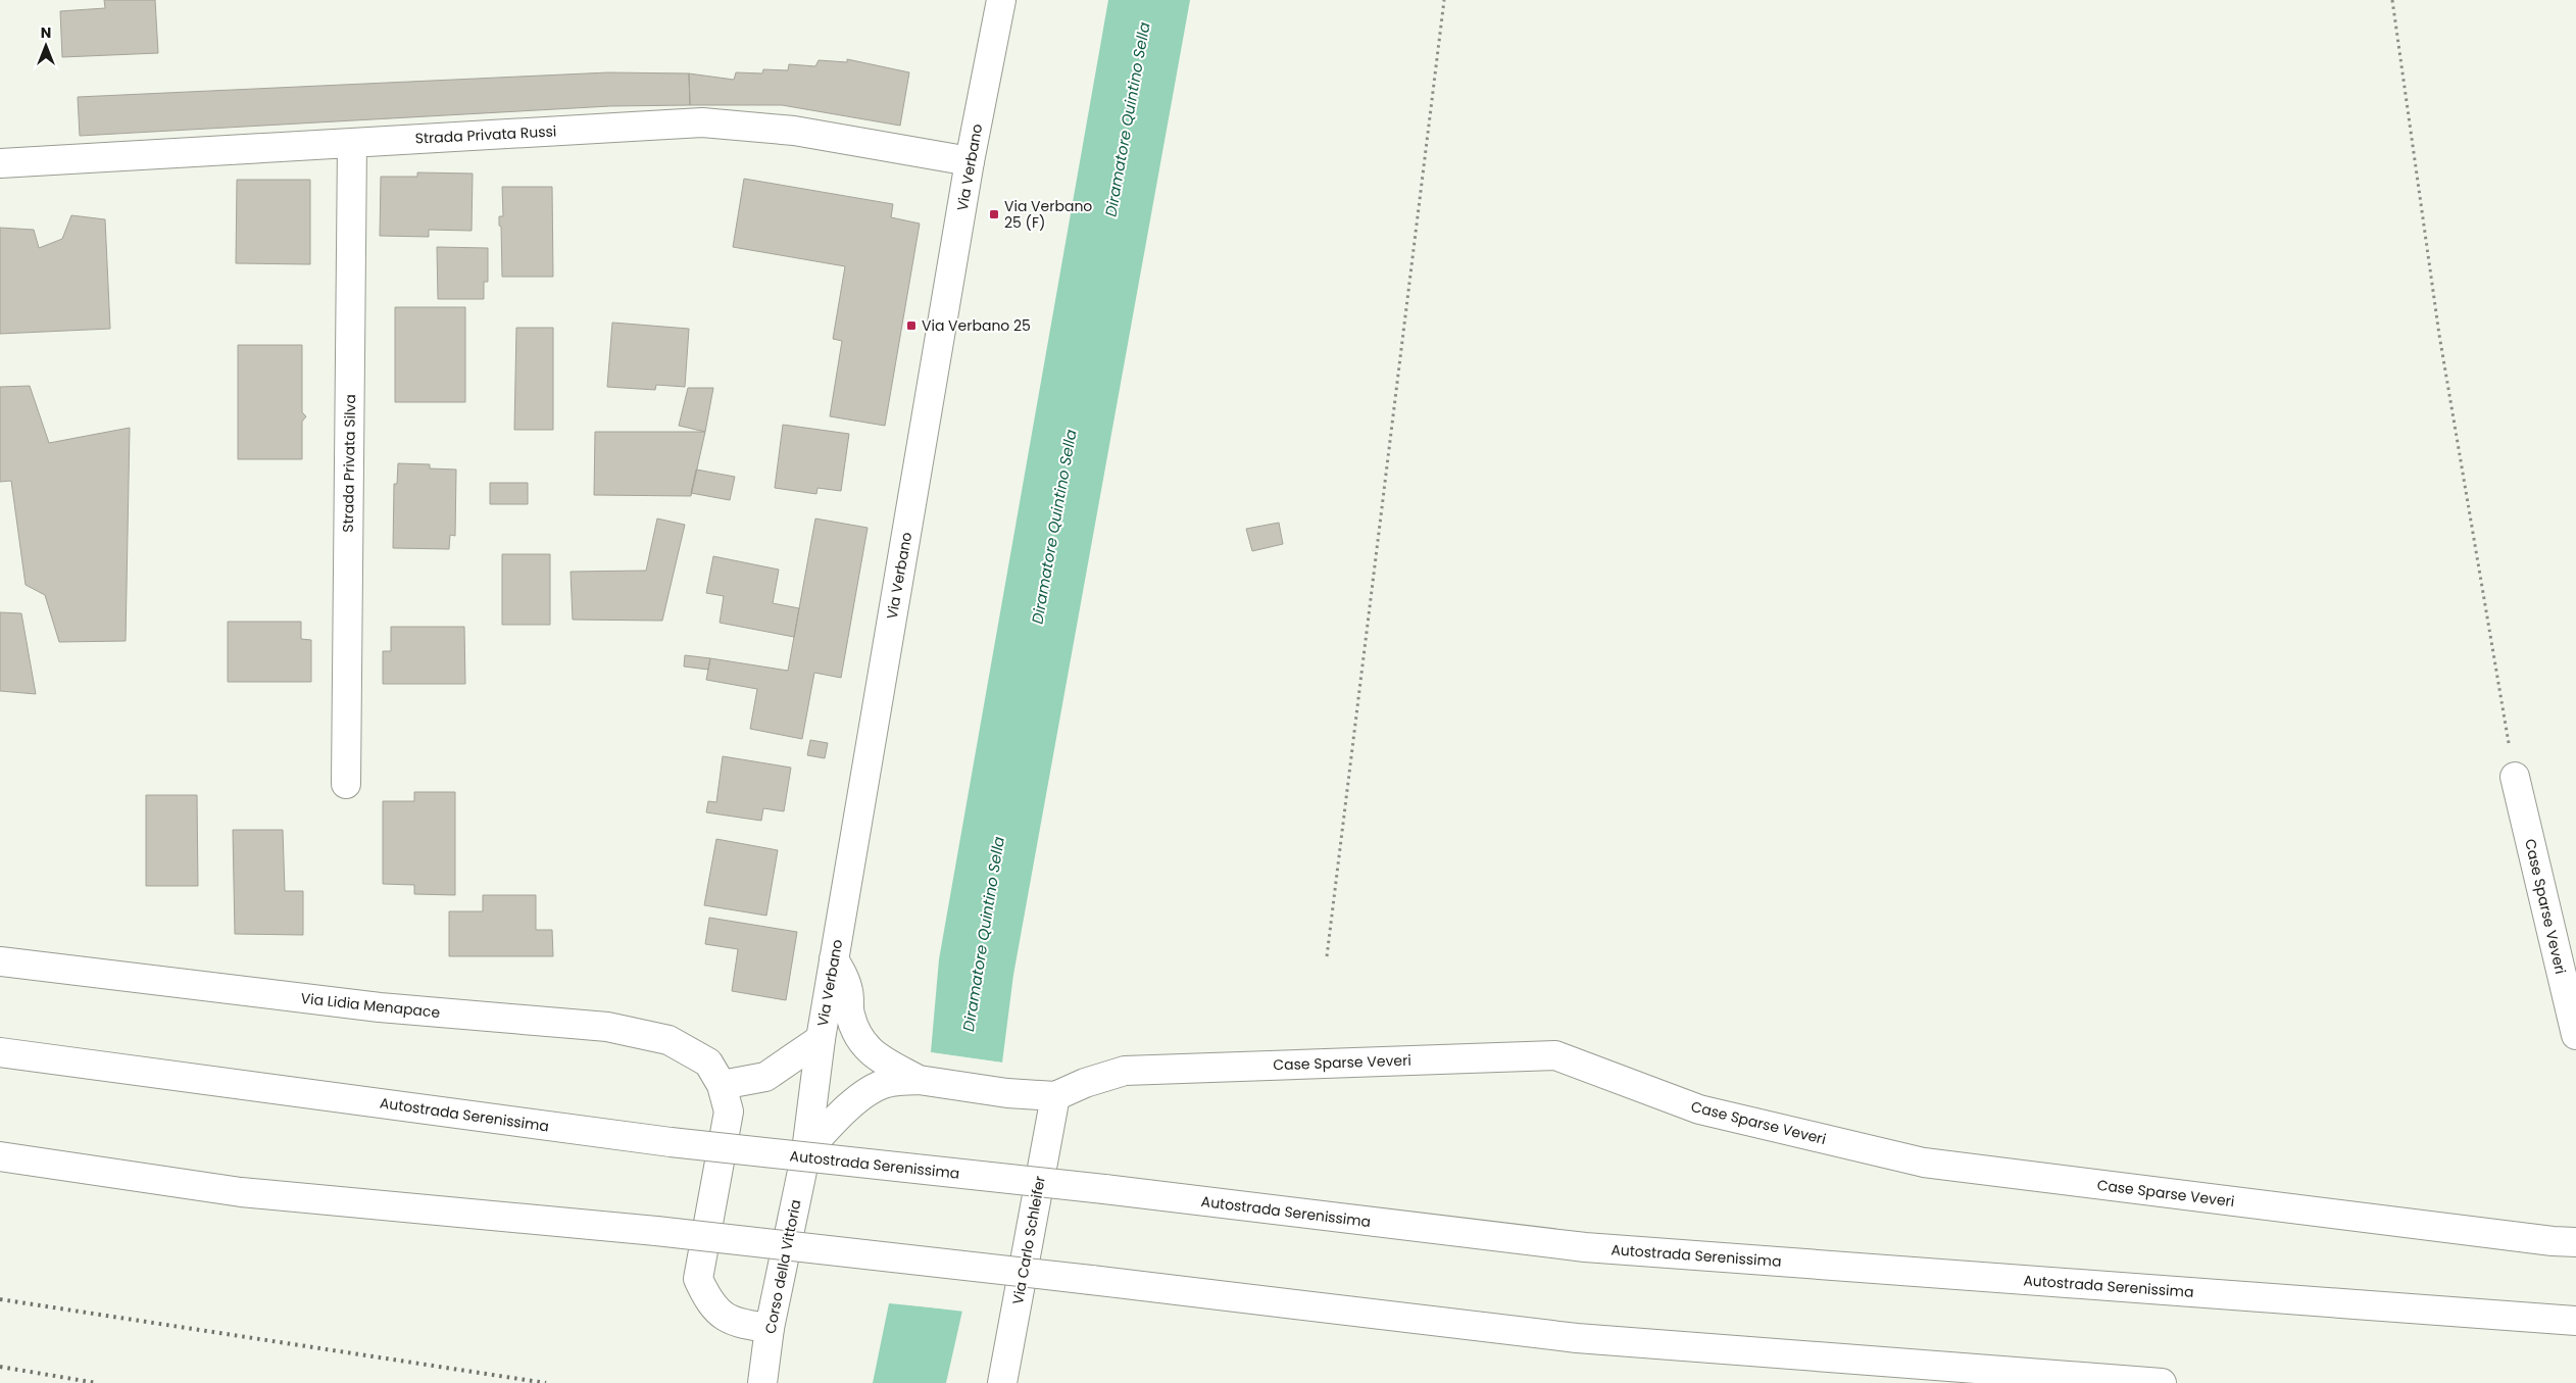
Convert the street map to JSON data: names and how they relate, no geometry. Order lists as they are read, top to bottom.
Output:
{
  "streets": {
    "main road": [
      "Strada Privata Russi",
      "Via Verbano",
      "Strada Privata Silva",
      "Case Sparse Veveri",
      "Via Lidia Menapace",
      "Autostrada Serenissima",
      "Via Carlo Schleifer",
      "Corso della Vittoria"
    ]
  },
  "crossings": [
    ["Strada Privata Russi", "Via Verbano"],
    ["Strada Privata Russi", "Strada Privata Silva"],
    ["Via Verbano", "Case Sparse Veveri"],
    ["Via Verbano", "Corso della Vittoria"],
    ["Case Sparse Veveri", "Via Carlo Schleifer"],
    ["Case Sparse Veveri", "Corso della Vittoria"],
    ["Via Lidia Menapace", "Corso della Vittoria"]
  ],
  "water": ["Diramatore Quintino Sella"],
  "places": {
    "transit": ["Via Verbano 25 (F)", "Via Verbano 25"]
  },
  "north": "top"
}
